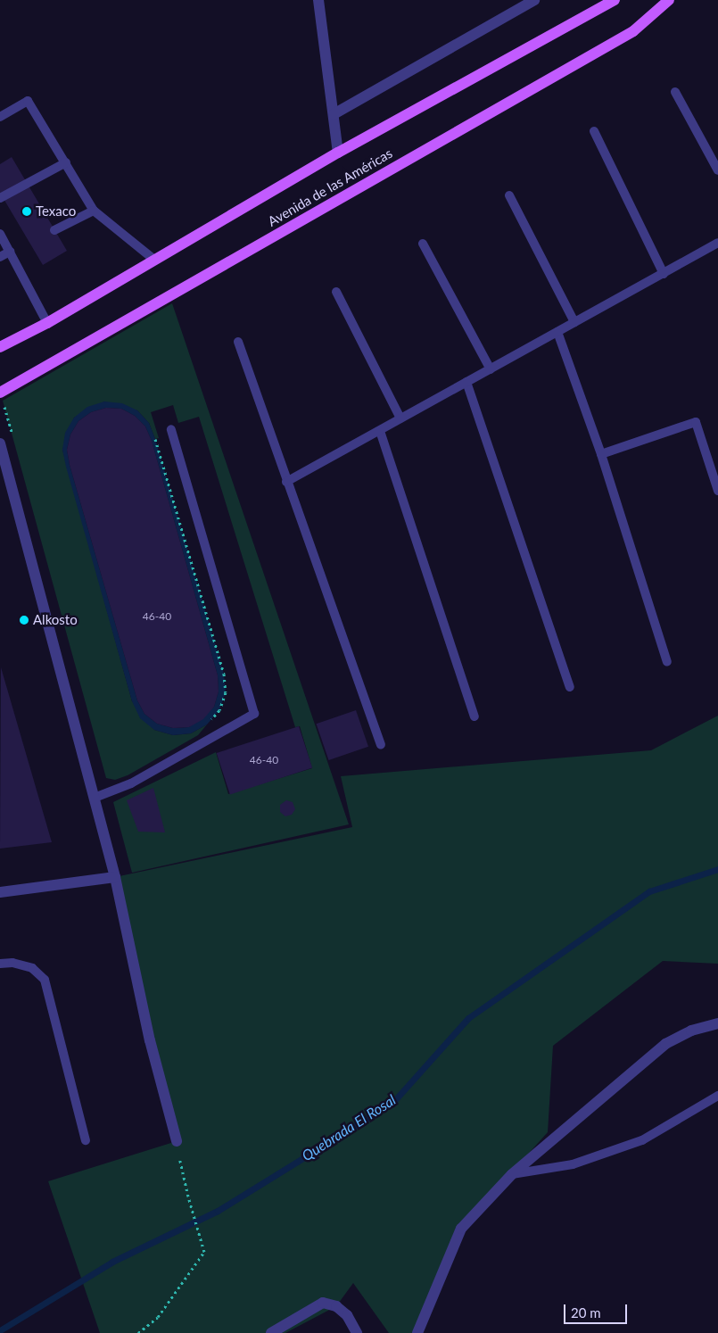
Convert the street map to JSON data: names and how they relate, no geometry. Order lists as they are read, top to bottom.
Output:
{
  "streets": {
    "main road": ["Avenida de las Américas"]
  },
  "water": ["Quebrada El Rosal"],
  "places": ["Texaco", "Alkosto"],
  "house_numbers": ["46-40", "46-40"],
  "scale_bar": "20 m"
}
